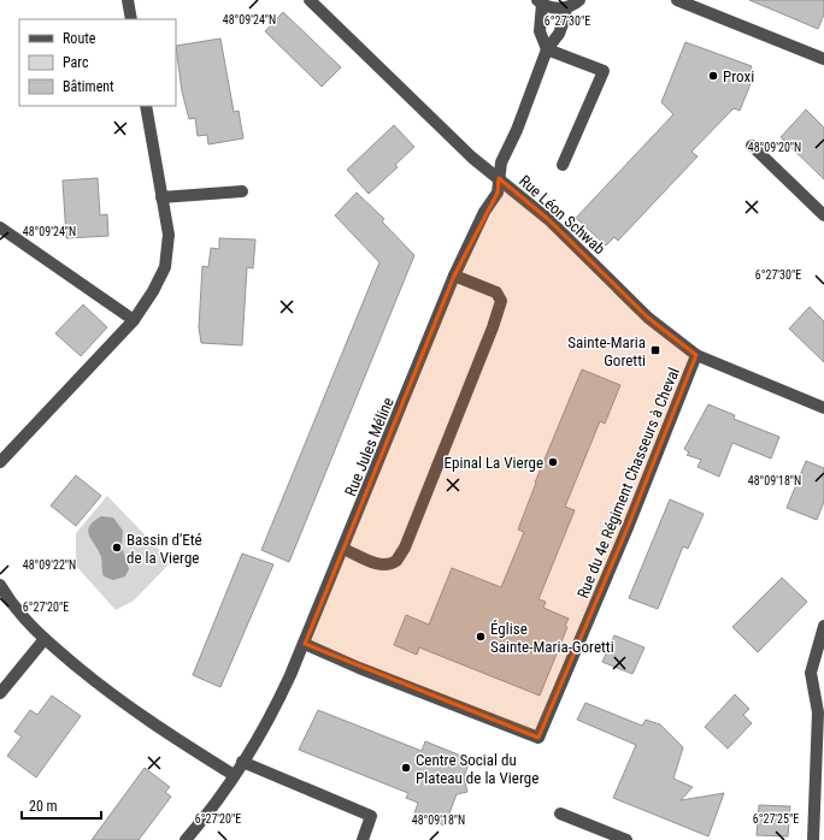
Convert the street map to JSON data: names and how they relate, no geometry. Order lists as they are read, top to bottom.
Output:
{
  "streets": {
    "street": ["Rue Léon Schwab", "Rue Jules Méline", "Rue du 4e Régiment Chasseurs à Cheval"]
  },
  "crossings": [
    ["Rue Léon Schwab", "Rue Jules Méline"],
    ["Rue Léon Schwab", "Rue du 4e Régiment Chasseurs à Cheval"],
    ["Rue Jules Méline", "Rue du 4e Régiment Chasseurs à Cheval"]
  ],
  "places": {
    "other": [
      "Proxi",
      "Epinal La Vierge",
      "Bassin d'Eté de la Vierge",
      "Église Sainte-Maria-Goretti",
      "Centre Social du Plateau de la Vierge"
    ],
    "transit": ["Sainte-Maria Goretti"]
  },
  "legend": ["Route", "Parc", "Bâtiment"],
  "scale_bar": "20 m",
  "coordinates": [
    "48°09'24\"N",
    "6°27'30\"E",
    "48°09'20\"N",
    "48°09'18\"N",
    "48°09'22\"N",
    "6°27'20\"E",
    "6°27'25\"E"
  ]
}
